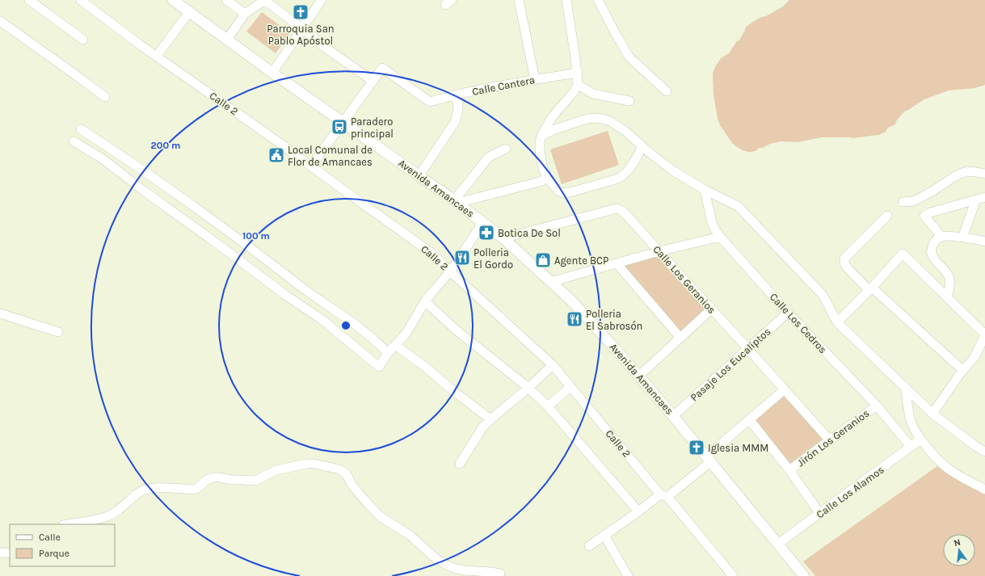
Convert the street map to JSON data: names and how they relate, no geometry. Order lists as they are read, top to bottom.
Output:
{
  "streets": {
    "street": [
      "Calle Cantera",
      "Calle 2",
      "Avenida Amancaes",
      "Calle Los Geranios",
      "Calle Los Cedros",
      "Pasaje Los Eucaliptos",
      "Jirón Los Geranios",
      "Calle Los Alamos"
    ]
  },
  "crossings": [
    ["Avenida Amancaes", "Calle Los Geranios"],
    ["Avenida Amancaes", "Pasaje Los Eucaliptos"],
    ["Avenida Amancaes", "Calle Los Alamos"],
    ["Calle Los Geranios", "Pasaje Los Eucaliptos"],
    ["Calle Los Geranios", "Jirón Los Geranios"],
    ["Calle Los Cedros", "Pasaje Los Eucaliptos"],
    ["Calle Los Cedros", "Jirón Los Geranios"],
    ["Calle Los Cedros", "Calle Los Alamos"]
  ],
  "places": {
    "church": ["Parroquia San Pablo Apóstol", "Iglesia MMM"],
    "bus stop": ["Paradero principal"],
    "public building": ["Local Comunal de Flor de Amancaes"],
    "pharmacy": ["Botica De Sol"],
    "restaurant": ["Polleria El Gordo", "Polleria El Sabrosón"],
    "shop": ["Agente BCP"]
  },
  "legend": ["Calle", "Parque"],
  "north": "top",
  "rings": ["200 m", "100 m"]
}
